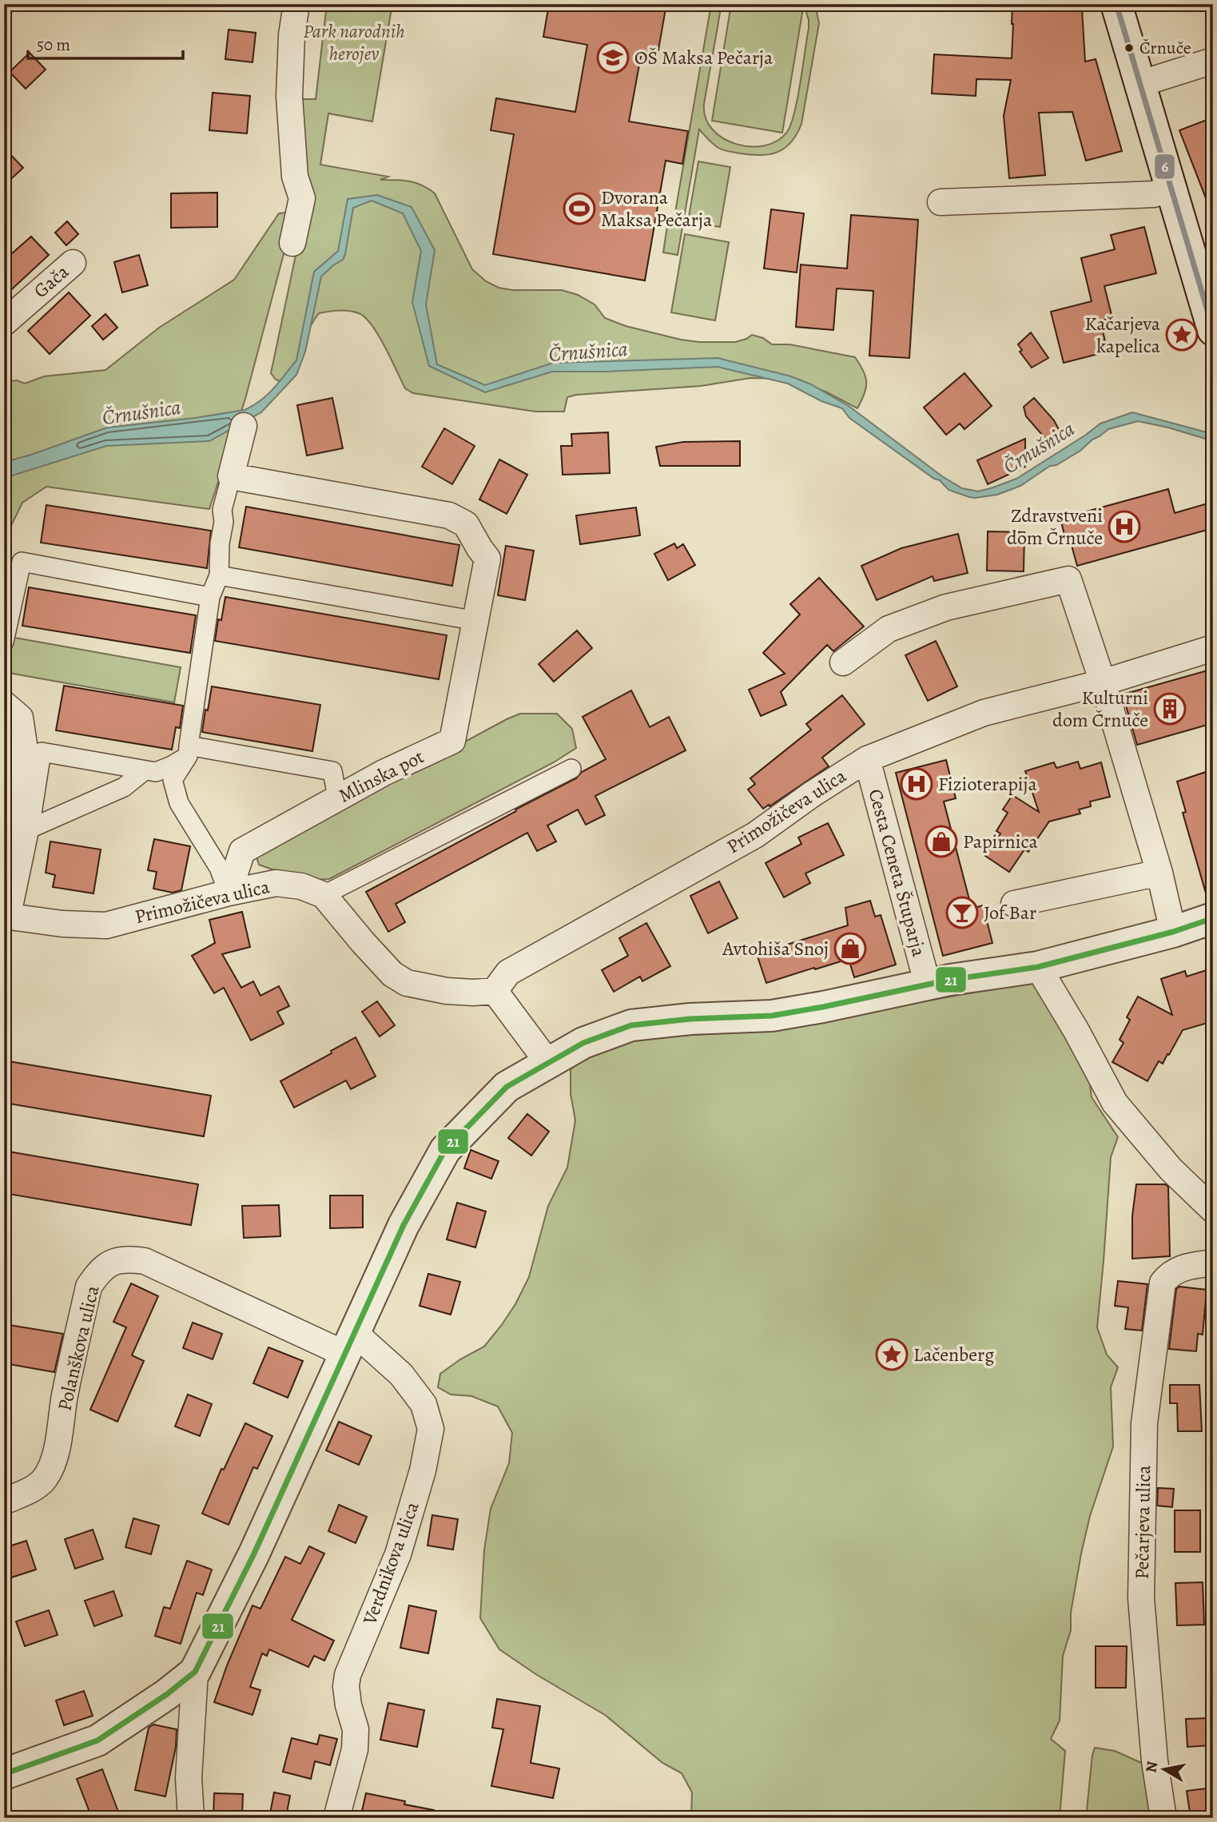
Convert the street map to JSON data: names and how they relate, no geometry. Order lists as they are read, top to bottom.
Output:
{
  "streets": {
    "street": [
      "Gača",
      "Mlinska pot",
      "Primožičeva ulica",
      "Cesta Ceneta Štuparja",
      "Polanškova ulica",
      "Pečarjeva ulica",
      "Verdnikova ulica"
    ]
  },
  "crossings": [
    ["Mlinska pot", "Primožičeva ulica"],
    ["Primožičeva ulica", "Cesta Ceneta Štuparja"],
    ["Polanškova ulica", "Verdnikova ulica"]
  ],
  "water": ["Črnušnica"],
  "parks": ["Park narodnih herojev"],
  "places": {
    "other": ["Črnuče"],
    "school or university": ["OŠ Maksa Pečarja"],
    "sports": ["Dvorana Maksa Pečarja"],
    "place": ["Kačarjeva kapelica", "Lačenberg"],
    "hospital": ["Zdravstveni dom Črnuče", "Fizioterapija"],
    "building": ["Kulturni dom Črnuče"],
    "shop": ["Papirnica", "Avtohiša Snoj"],
    "bar": ["Jof Bar"]
  },
  "lines": ["transit line 6", "transit line 21"],
  "scale_bar": "50 m",
  "north": "left"
}
